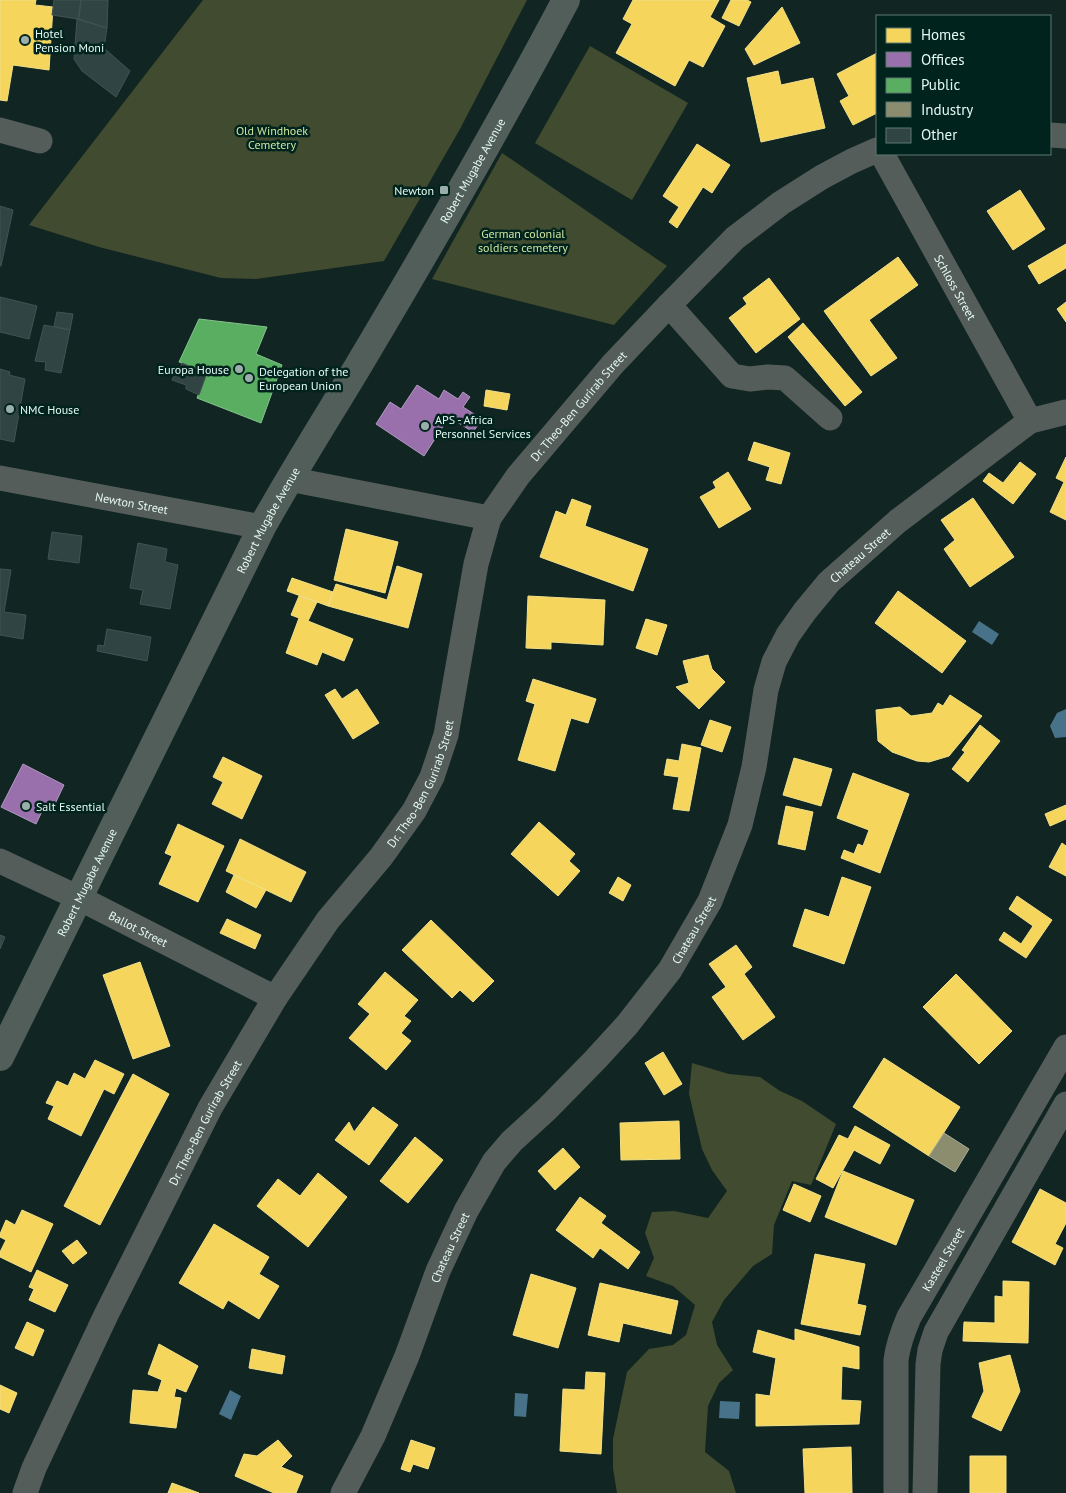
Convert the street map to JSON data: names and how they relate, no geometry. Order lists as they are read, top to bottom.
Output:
{
  "streets": {
    "main road": ["Robert Mugabe Avenue"],
    "street": [
      "Schloss Street",
      "Dr. Theo-Ben Gurirab Street",
      "Newton Street",
      "Chateau Street",
      "Ballot Street",
      "Kasteel Street"
    ]
  },
  "crossings": [
    ["Robert Mugabe Avenue", "Newton Street"],
    ["Robert Mugabe Avenue", "Ballot Street"],
    ["Schloss Street", "Chateau Street"],
    ["Dr. Theo-Ben Gurirab Street", "Ballot Street"]
  ],
  "parks": ["Old Windhoek Cemetery", "German colonial soldiers cemetery"],
  "places": {
    "other": [
      "Hotel Pension Moni",
      "Europa House",
      "Delegation of the European Union",
      "NMC House",
      "APS - Africa Personnel Services",
      "Salt Essential"
    ],
    "transit": ["Newton"]
  },
  "legend": [
    "Homes",
    "Offices",
    "Public",
    "Industry",
    "Other"
  ]
}
